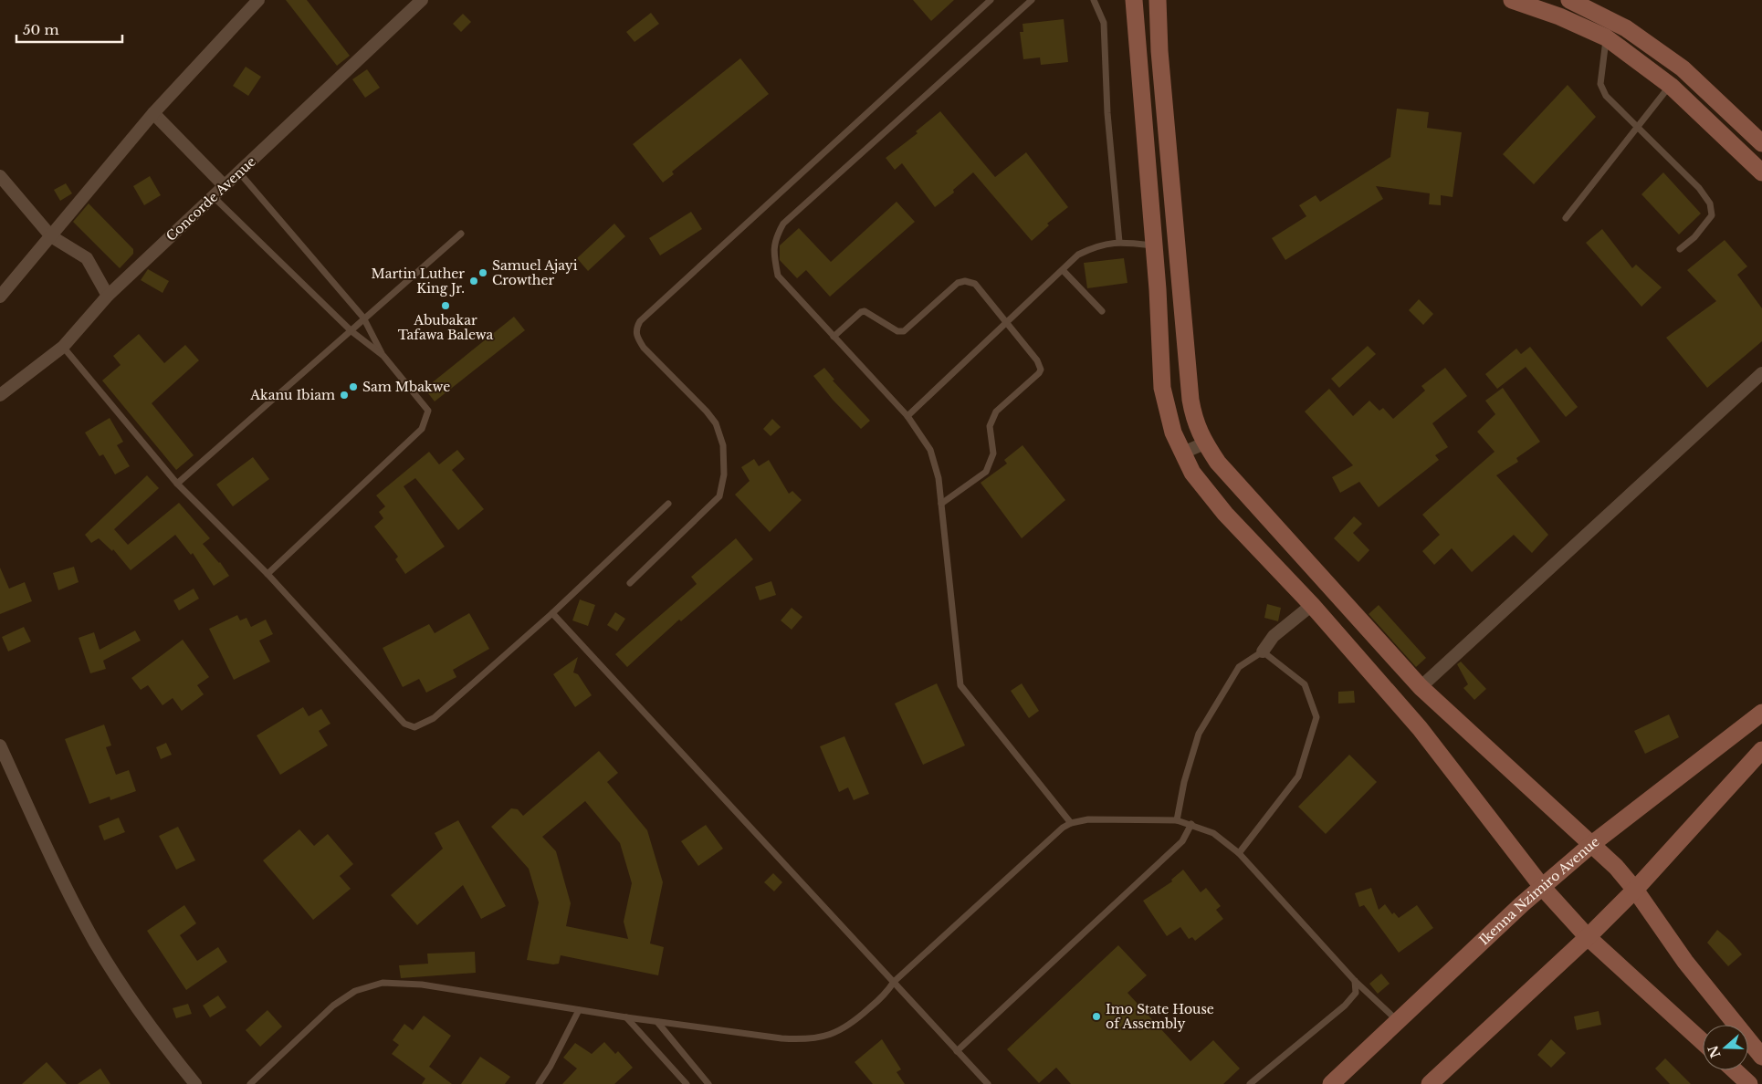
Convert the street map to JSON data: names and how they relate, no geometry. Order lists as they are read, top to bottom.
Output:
{
  "streets": {
    "street": ["Concorde Avenue", "Ikenna Nzimiro Avenue"]
  },
  "places": [
    "Samuel Ajayi Crowther",
    "Martin Luther King Jr.",
    "Abubakar Tafawa Balewa",
    "Sam Mbakwe",
    "Akanu Ibiam",
    "Imo State House of Assembly"
  ],
  "scale_bar": "50 m",
  "north": "left"
}
